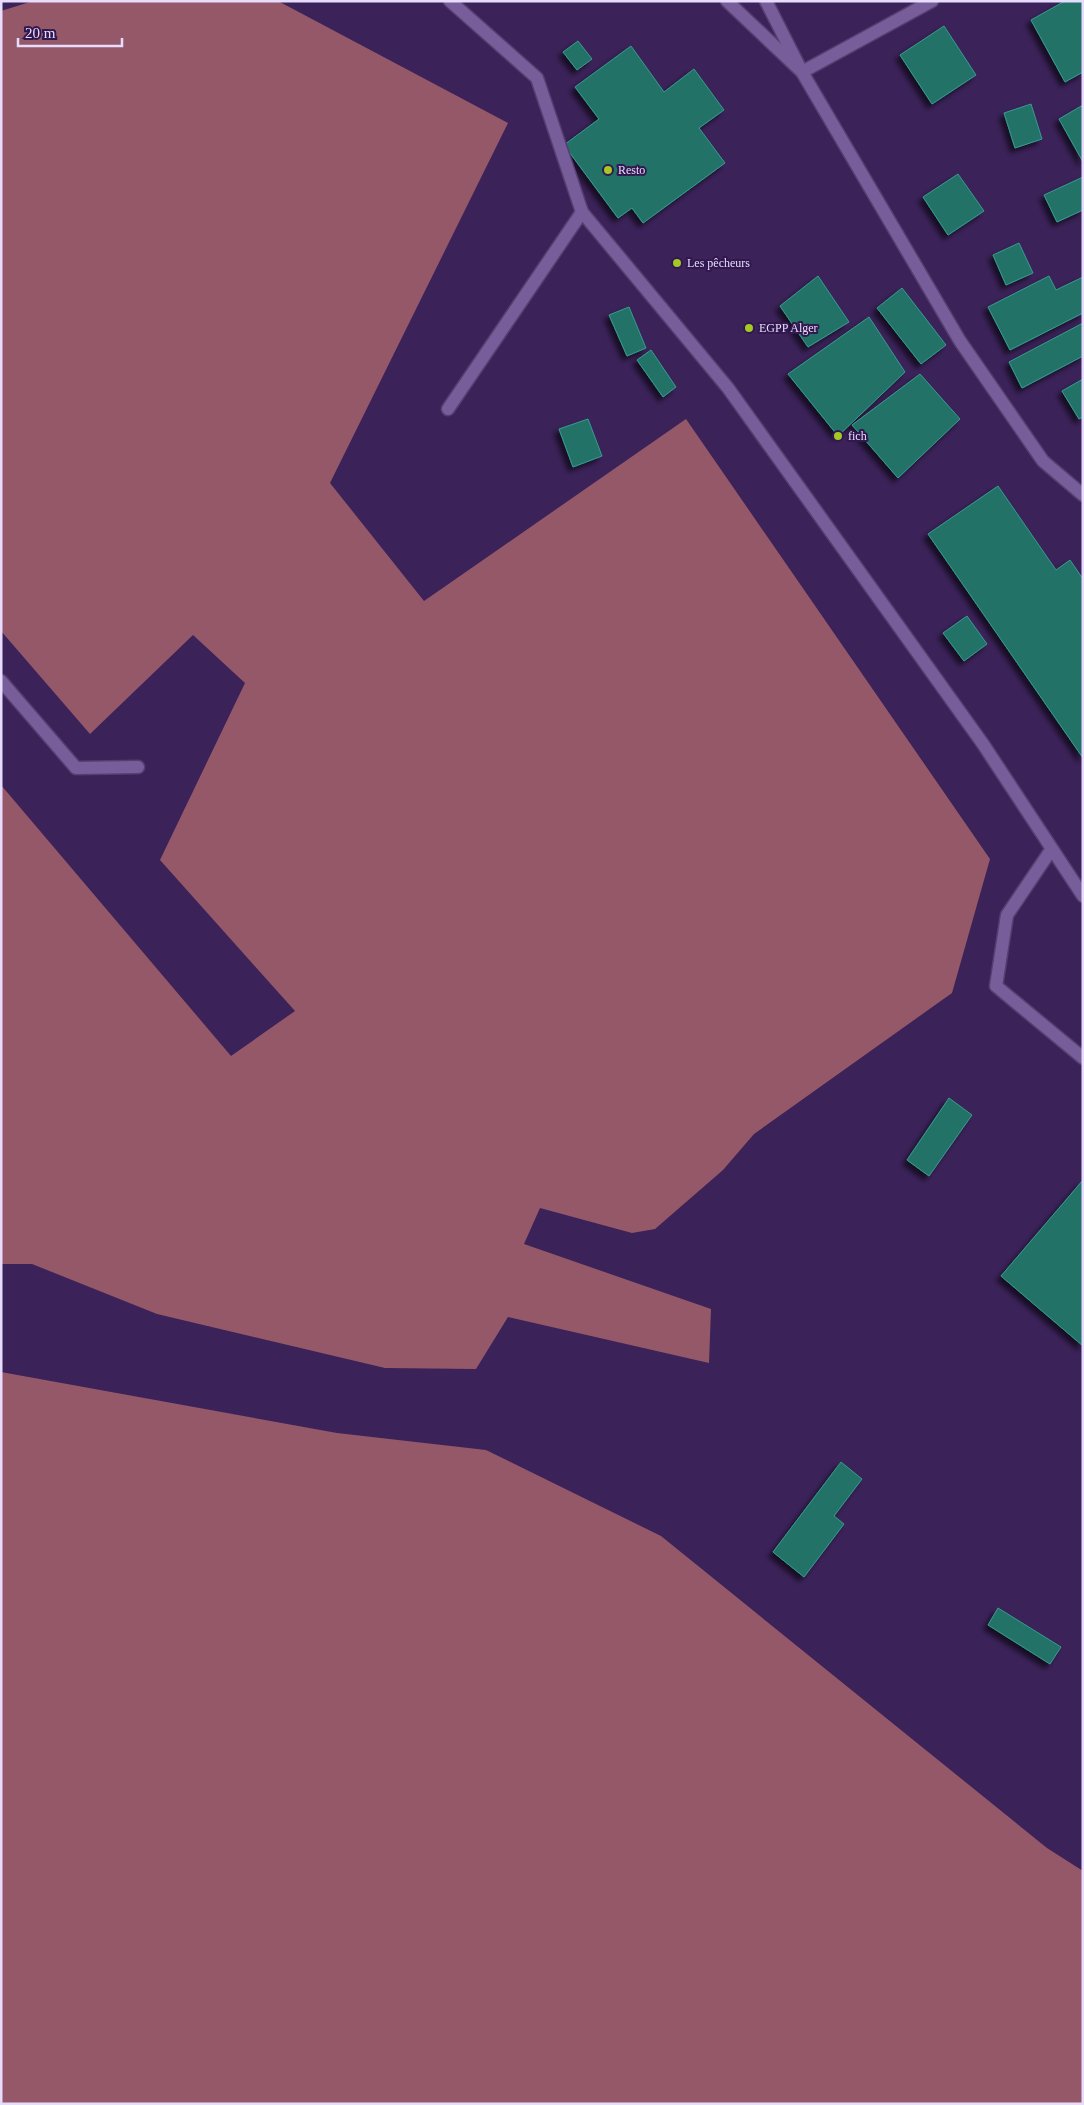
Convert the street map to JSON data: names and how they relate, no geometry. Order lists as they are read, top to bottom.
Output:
{
  "places": [
    "Resto",
    "Les pêcheurs",
    "EGPP Alger",
    "fich"
  ],
  "scale_bar": "20 m"
}
